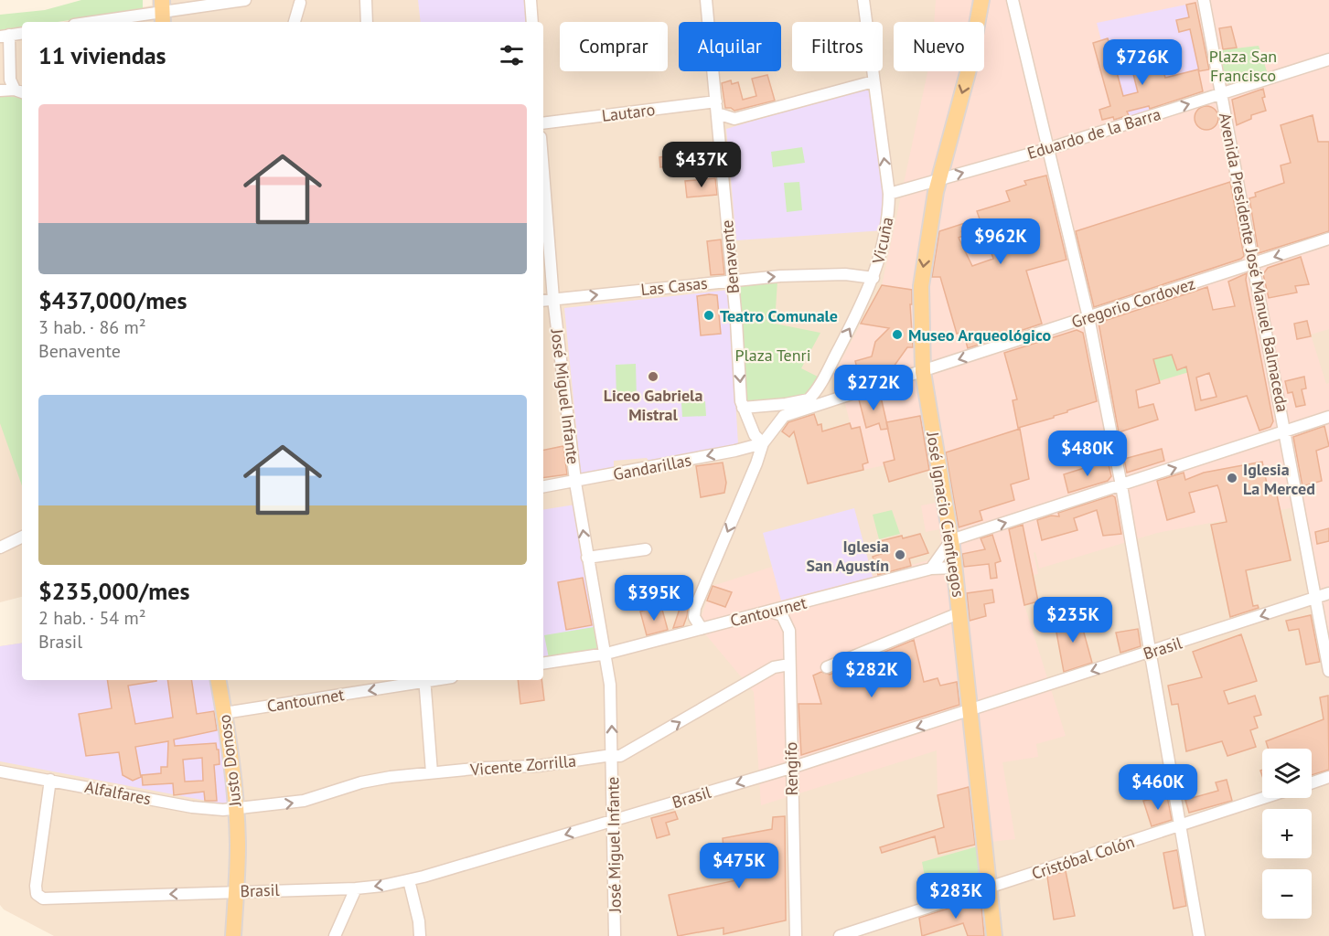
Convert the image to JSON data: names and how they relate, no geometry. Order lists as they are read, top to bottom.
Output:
{
  "streets": {
    "main road": ["José Ignacio Cienfuegos", "Justo Donoso"],
    "street": [
      "Lautaro",
      "Eduardo de la Barra",
      "Vicuña",
      "Benavente",
      "Avenida Presidente José Manuel Balmaceda",
      "Las Casas",
      "Gregorio Cordovez",
      "José Miguel Infante",
      "Gandarillas",
      "Cantournet",
      "Brasil",
      "Vicente Zorrilla",
      "Rengifo",
      "Alfalfares",
      "Cristóbal Colón"
    ]
  },
  "crossings": [
    ["Lautaro", "Vicuña"],
    ["Lautaro", "Benavente"],
    ["Eduardo de la Barra", "Vicuña"],
    ["Eduardo de la Barra", "Avenida Presidente José Manuel Balmaceda"],
    ["Eduardo de la Barra", "José Ignacio Cienfuegos"],
    ["Vicuña", "Benavente"],
    ["Vicuña", "Las Casas"],
    ["Benavente", "Las Casas"],
    ["Benavente", "Gregorio Cordovez"],
    ["Benavente", "Gandarillas"],
    ["Avenida Presidente José Manuel Balmaceda", "Gregorio Cordovez"],
    ["Avenida Presidente José Manuel Balmaceda", "Brasil"],
    ["Las Casas", "José Miguel Infante"],
    ["Gregorio Cordovez", "Gandarillas"],
    ["Gregorio Cordovez", "José Ignacio Cienfuegos"],
    ["José Miguel Infante", "Gandarillas"],
    ["José Miguel Infante", "Cantournet"],
    ["José Miguel Infante", "Brasil"],
    ["José Miguel Infante", "Vicente Zorrilla"],
    ["José Ignacio Cienfuegos", "Cantournet"],
    ["José Ignacio Cienfuegos", "Brasil"],
    ["José Ignacio Cienfuegos", "Cristóbal Colón"],
    ["Cantournet", "Justo Donoso"],
    ["Cantournet", "Rengifo"],
    ["Brasil", "Justo Donoso"],
    ["Brasil", "Rengifo"],
    ["Brasil", "Alfalfares"],
    ["Justo Donoso", "Vicente Zorrilla"],
    ["Justo Donoso", "Alfalfares"],
    ["Vicente Zorrilla", "Rengifo"],
    ["Vicente Zorrilla", "Alfalfares"]
  ],
  "one_way": [
    "Eduardo de la Barra",
    "Vicuña",
    "Las Casas",
    "Gregorio Cordovez",
    "Gandarillas",
    "José Ignacio Cienfuegos",
    "Brasil",
    "Vicente Zorrilla"
  ],
  "parks": ["Plaza San Francisco", "Plaza Tenri"],
  "places": [
    "Teatro Comunale",
    "Museo Arqueológico",
    "Liceo Gabriela Mistral",
    "Iglesia La Merced",
    "Iglesia San Agustín"
  ],
  "page": {
    "chip": [
      "Comprar",
      "Alquilar",
      "Filtros",
      "Nuevo"
    ],
    "heading": "11 viviendas",
    "price": [
      "$726K",
      "$437K",
      "$962K",
      "$272K",
      "$480K",
      "$395K",
      "$235K",
      "$282K",
      "$460K",
      "$475K",
      "$283K"
    ],
    "list": [
      {
        "name": "$437,000/mes",
        "note": "3 hab. · 86 m² · Benavente"
      },
      {
        "name": "$235,000/mes",
        "note": "2 hab. · 54 m² · Brasil"
      }
    ],
    "map_buttons": ["+", "−"]
  }
}
